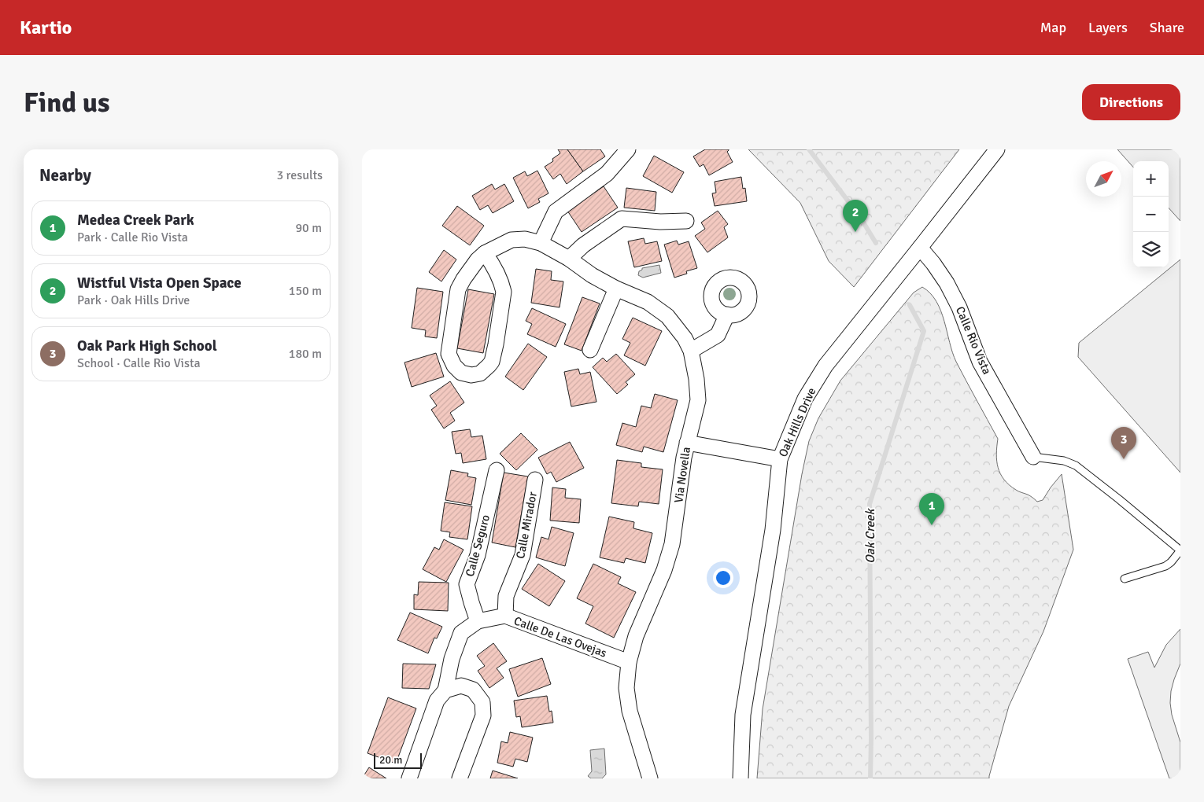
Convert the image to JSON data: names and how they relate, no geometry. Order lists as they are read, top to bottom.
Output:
{
  "streets": {
    "street": [
      "Calle Rio Vista",
      "Oak Hills Drive",
      "Via Novella",
      "Calle Mirador",
      "Calle Seguro",
      "Calle De Las Ovejas"
    ]
  },
  "crossings": [
    ["Calle Rio Vista", "Oak Hills Drive"],
    ["Via Novella", "Calle De Las Ovejas"],
    ["Calle Mirador", "Calle De Las Ovejas"],
    ["Calle Seguro", "Calle De Las Ovejas"]
  ],
  "water": ["Oak Creek"],
  "scale_bar": "20 m",
  "north": "top right",
  "page": {
    "header": "Kartio",
    "nav": ["Map", "Layers", "Share"],
    "buttons": "Directions",
    "title": "Find us",
    "heading": ["Nearby", "3 results"],
    "map_buttons": ["+", "−"],
    "pins": ["2", "3", "1"],
    "list": [
      {
        "mark": "1",
        "name": "Medea Creek Park",
        "note": "Park · Calle Rio Vista",
        "value": "90 m"
      },
      {
        "mark": "2",
        "name": "Wistful Vista Open Space",
        "note": "Park · Oak Hills Drive",
        "value": "150 m"
      },
      {
        "mark": "3",
        "name": "Oak Park High School",
        "note": "School · Calle Rio Vista",
        "value": "180 m"
      }
    ],
    "scale": "20 m"
  }
}
